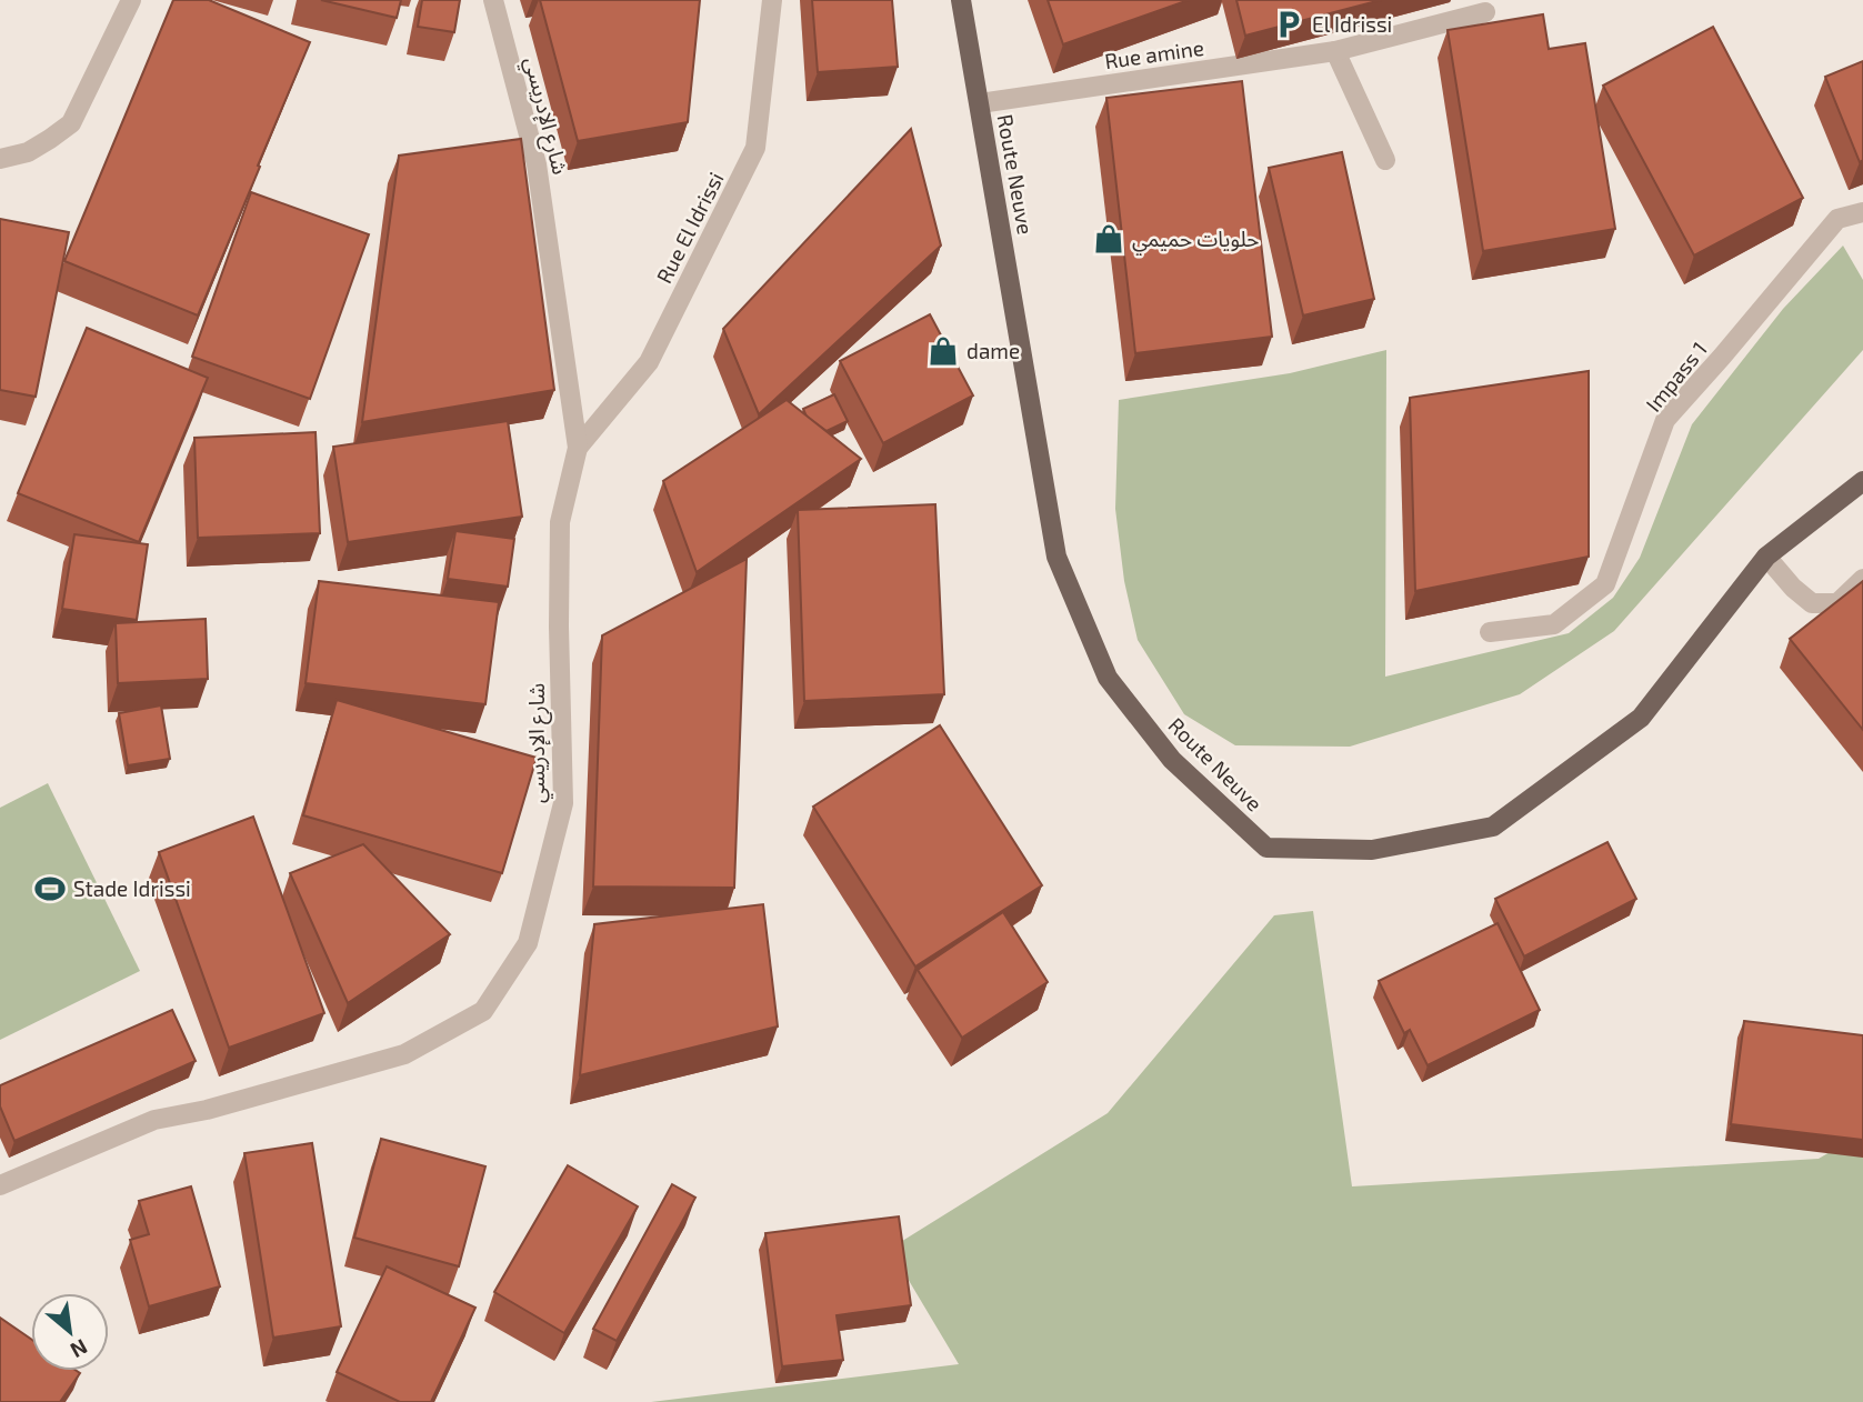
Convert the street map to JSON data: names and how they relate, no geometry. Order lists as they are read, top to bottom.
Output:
{
  "streets": {
    "main road": ["Route Neuve"],
    "street": [
      "Rue amine",
      "شارع الإدريسي",
      "Rue El Idrissi",
      "Impass 1"
    ]
  },
  "crossings": [
    ["Rue amine", "Route Neuve"],
    ["شارع الإدريسي", "Rue El Idrissi"]
  ],
  "places": {
    "parking": ["El Idrissi"],
    "shop": ["حلويات حميمي", "dame"],
    "sports": ["Stade Idrissi"]
  },
  "north": "bottom right"
}
